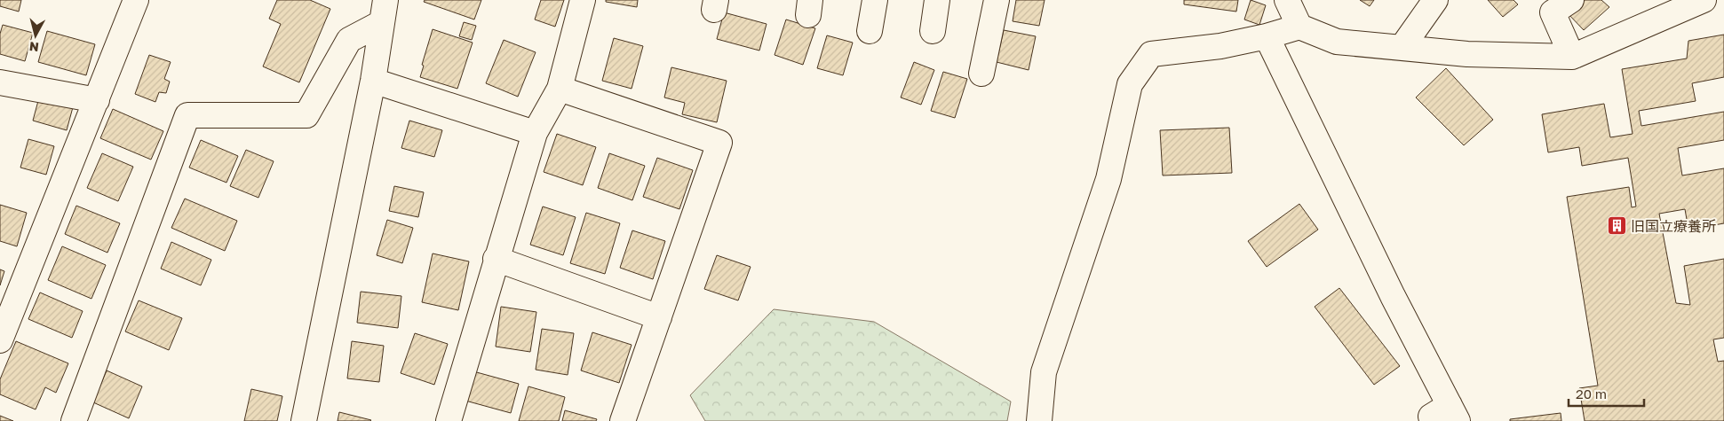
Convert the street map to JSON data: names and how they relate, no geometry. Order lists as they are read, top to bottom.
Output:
{
  "places": {
    "building": ["旧国立療養所"]
  },
  "scale_bar": "20 m",
  "north": "bottom"
}
